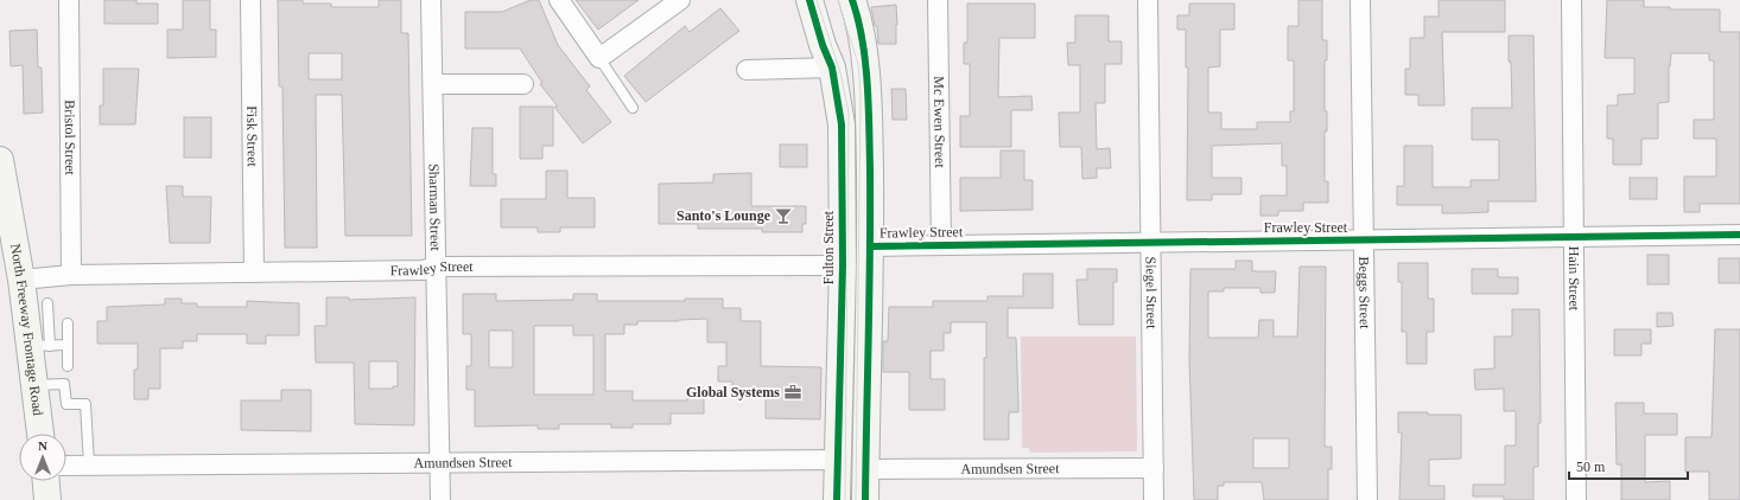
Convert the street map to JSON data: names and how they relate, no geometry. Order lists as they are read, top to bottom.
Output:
{
  "streets": {
    "main road": ["Fulton Street", "North Freeway Frontage Road"],
    "street": [
      "Mc Ewen Street",
      "Fisk Street",
      "Bristol Street",
      "Sharman Street",
      "Frawley Street",
      "Hain Street",
      "Siegel Street",
      "Beggs Street",
      "Amundsen Street"
    ]
  },
  "crossings": [
    ["Mc Ewen Street", "Frawley Street"],
    ["Fisk Street", "Frawley Street"],
    ["Bristol Street", "Frawley Street"],
    ["Sharman Street", "Frawley Street"],
    ["Sharman Street", "Amundsen Street"],
    ["Frawley Street", "Fulton Street"],
    ["Frawley Street", "Hain Street"],
    ["Frawley Street", "Siegel Street"],
    ["Frawley Street", "Beggs Street"],
    ["Frawley Street", "North Freeway Frontage Road"],
    ["Fulton Street", "Amundsen Street"],
    ["Siegel Street", "Amundsen Street"]
  ],
  "places": {
    "bar": ["Santo's Lounge"],
    "office": ["Global Systems"]
  },
  "scale_bar": "50 m",
  "north": "top"
}
